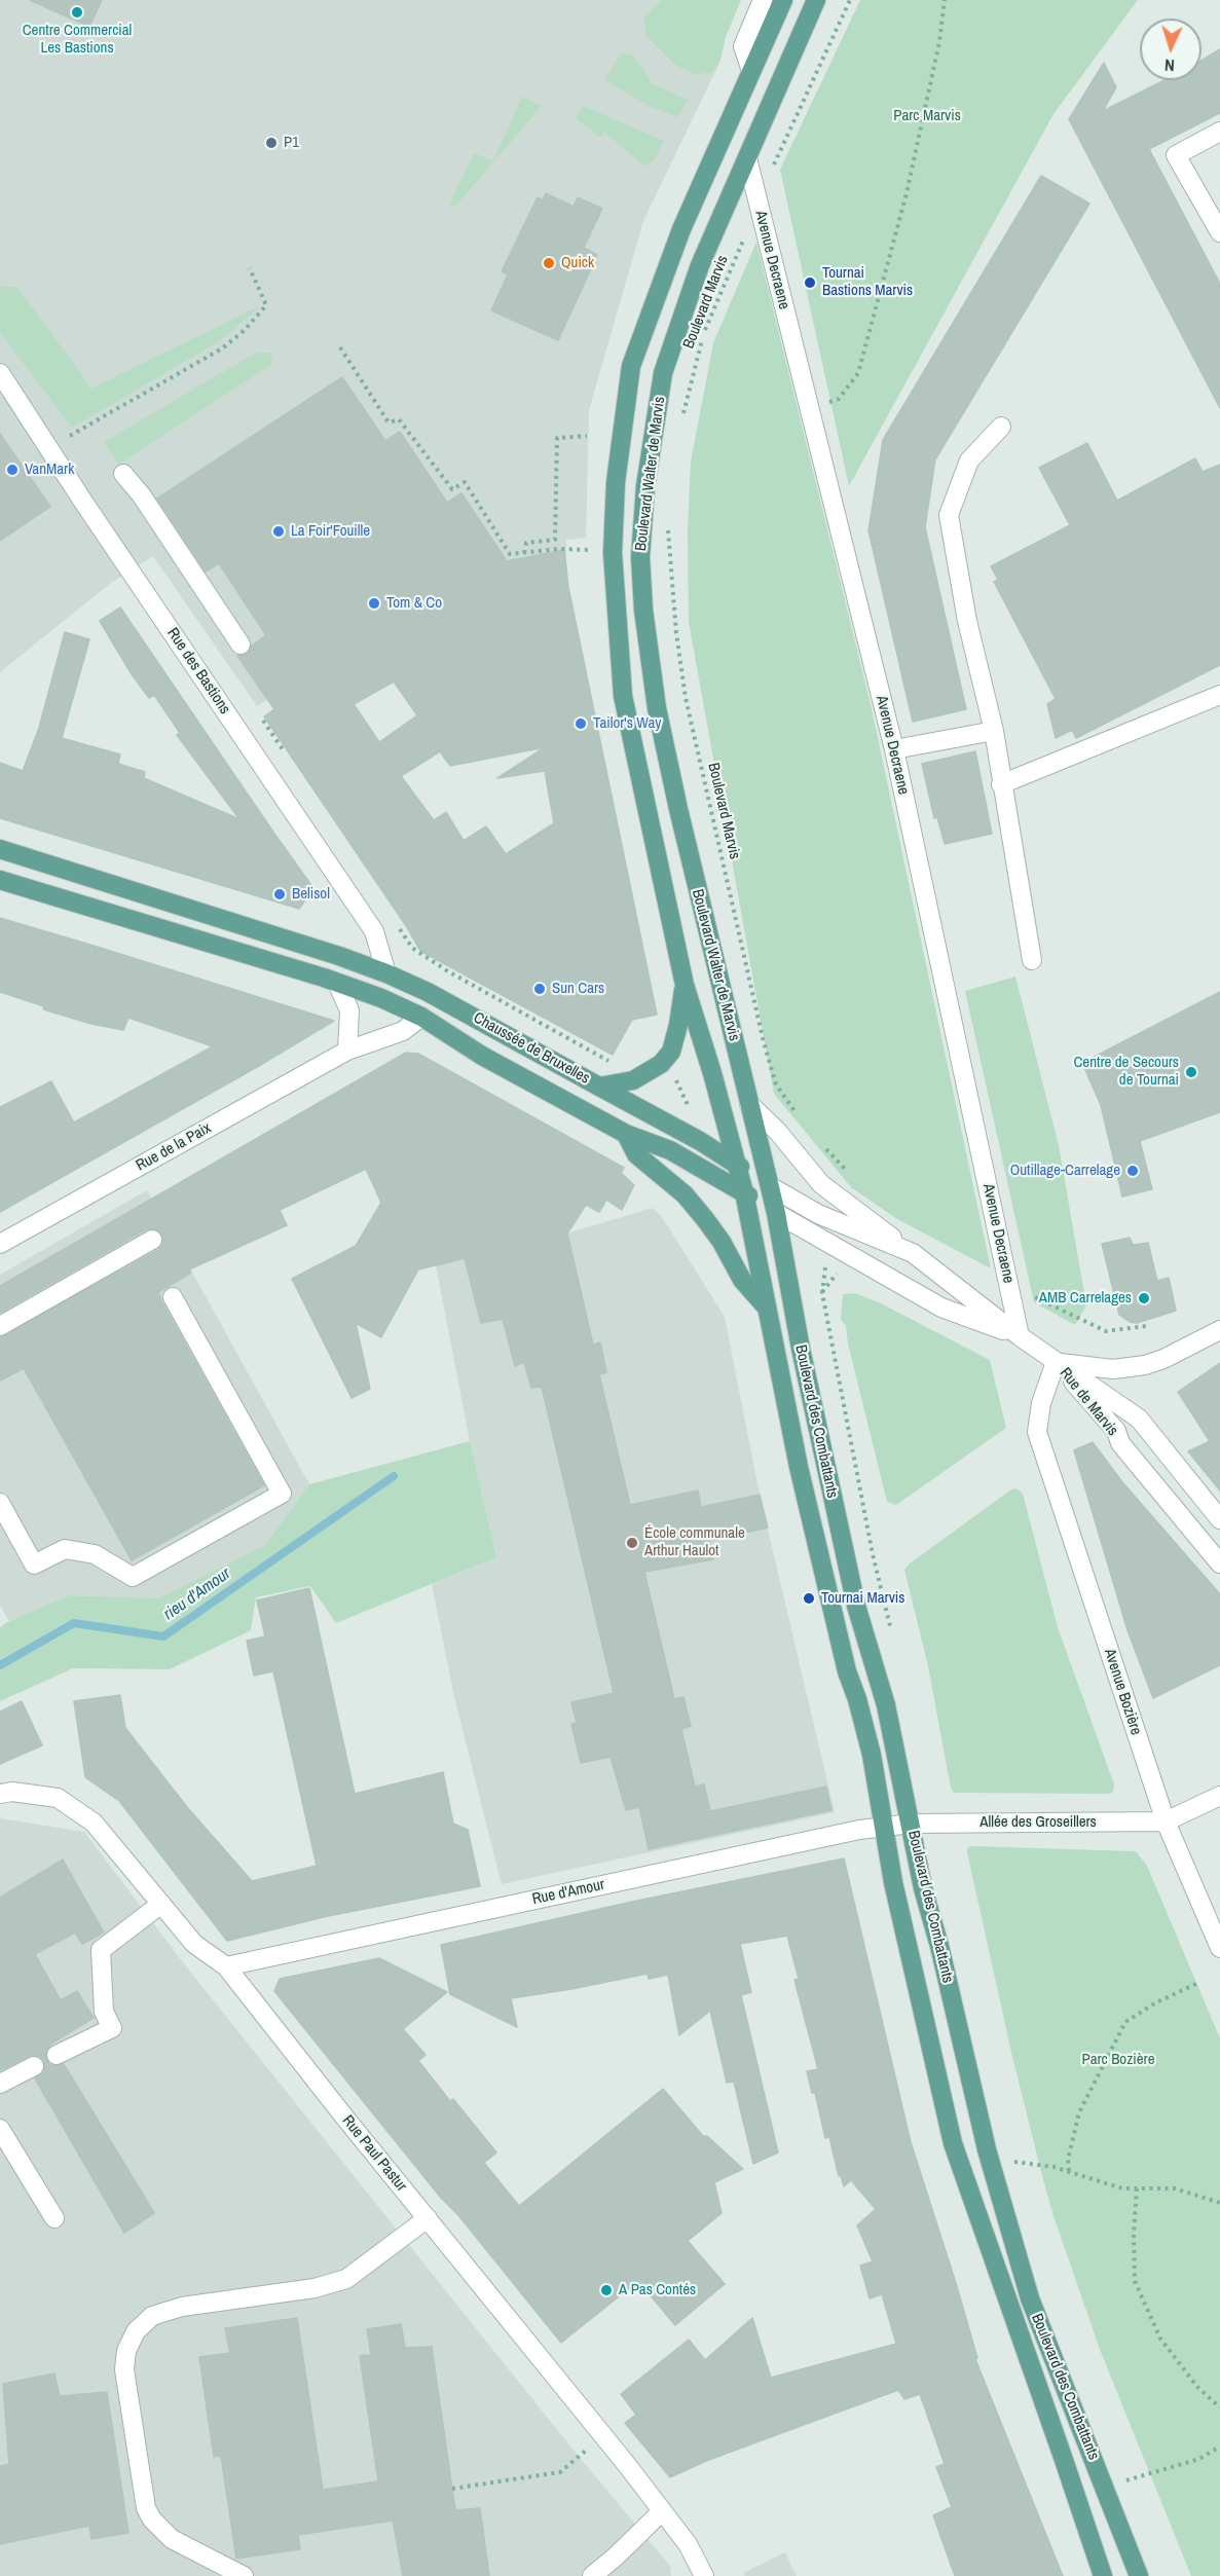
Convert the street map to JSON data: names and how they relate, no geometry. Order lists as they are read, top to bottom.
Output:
{
  "streets": {
    "main road": ["Boulevard Walter de Marvis", "Chaussée de Bruxelles", "Boulevard des Combattants"],
    "street": [
      "Avenue Decraene",
      "Rue des Bastions",
      "Rue de la Paix",
      "Rue de Marvis",
      "Avenue Bozière",
      "Allée des Groseillers",
      "Rue d'Amour",
      "Rue Paul Pastur"
    ],
    "path": ["Boulevard Marvis"]
  },
  "crossings": [
    ["Avenue Decraene", "Boulevard Marvis"],
    ["Avenue Decraene", "Boulevard Walter de Marvis"],
    ["Avenue Decraene", "Chaussée de Bruxelles"],
    ["Boulevard Walter de Marvis", "Chaussée de Bruxelles"],
    ["Boulevard Walter de Marvis", "Boulevard des Combattants"],
    ["Rue des Bastions", "Chaussée de Bruxelles"],
    ["Chaussée de Bruxelles", "Rue de la Paix"],
    ["Chaussée de Bruxelles", "Rue de Marvis"],
    ["Chaussée de Bruxelles", "Boulevard des Combattants"],
    ["Chaussée de Bruxelles", "Avenue Bozière"],
    ["Rue de Marvis", "Avenue Bozière"],
    ["Boulevard des Combattants", "Allée des Groseillers"],
    ["Boulevard des Combattants", "Rue d'Amour"],
    ["Avenue Bozière", "Allée des Groseillers"],
    ["Allée des Groseillers", "Rue d'Amour"],
    ["Rue d'Amour", "Rue Paul Pastur"]
  ],
  "water": ["rieu d'Amour"],
  "parks": ["Parc Marvis", "Parc Bozière"],
  "places": [
    "Centre Commercial Les Bastions",
    "P1",
    "Quick",
    "Tournai Bastions Marvis",
    "VanMark",
    "La Foir'Fouille",
    "Tom & Co",
    "Tailor's Way",
    "Belisol",
    "Sun Cars",
    "Centre de Secours de Tournai",
    "Outillage-Carrelage",
    "AMB Carrelages",
    "École communale Arthur Haulot",
    "Tournai Marvis",
    "A Pas Contés"
  ],
  "north": "bottom"
}
